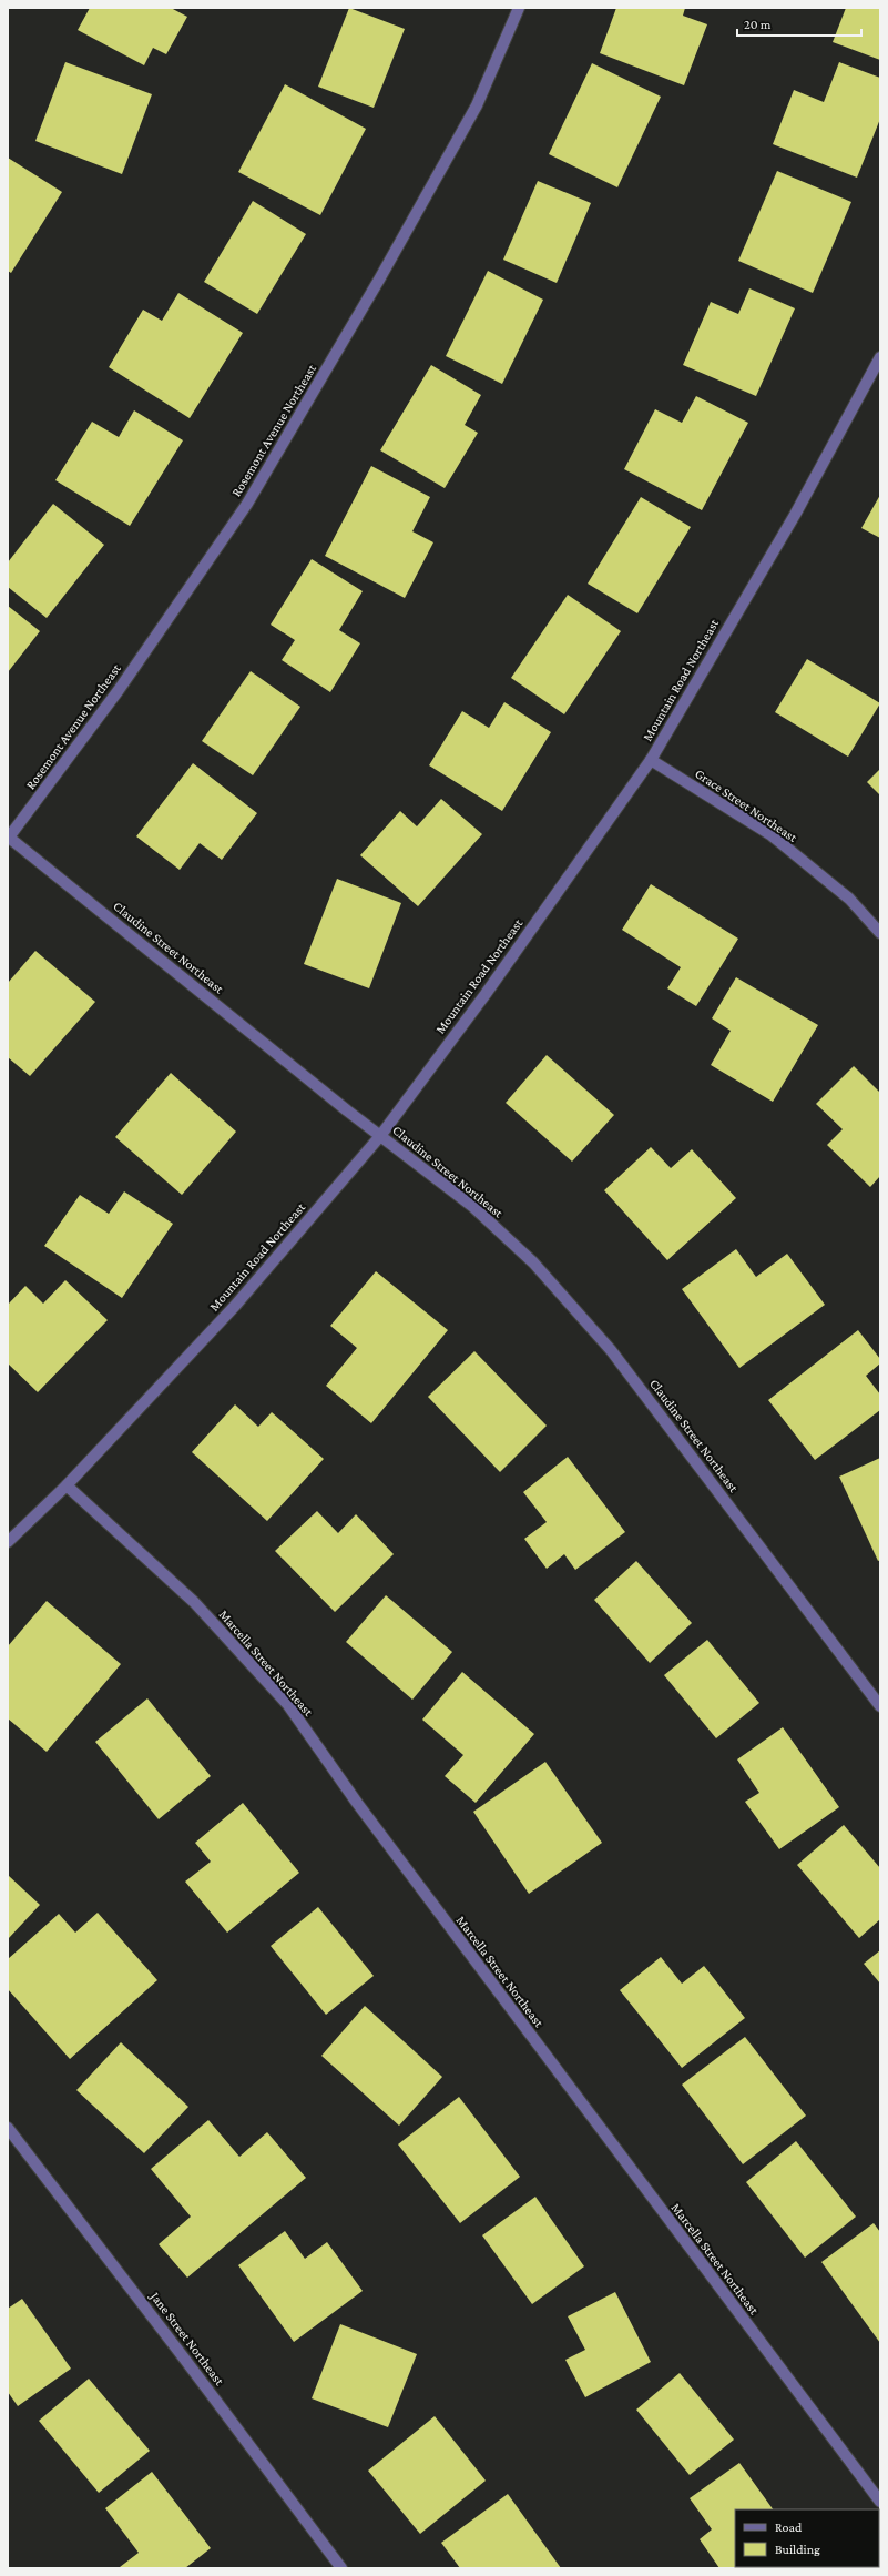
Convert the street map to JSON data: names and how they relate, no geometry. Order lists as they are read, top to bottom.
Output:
{
  "streets": {
    "street": [
      "Rosemont Avenue Northeast",
      "Mountain Road Northeast",
      "Grace Street Northeast",
      "Claudine Street Northeast",
      "Marcella Street Northeast",
      "Jane Street Northeast"
    ]
  },
  "crossings": [
    ["Rosemont Avenue Northeast", "Claudine Street Northeast"],
    ["Mountain Road Northeast", "Grace Street Northeast"],
    ["Mountain Road Northeast", "Claudine Street Northeast"],
    ["Mountain Road Northeast", "Marcella Street Northeast"]
  ],
  "legend": ["Road", "Building"],
  "scale_bar": "20 m"
}
